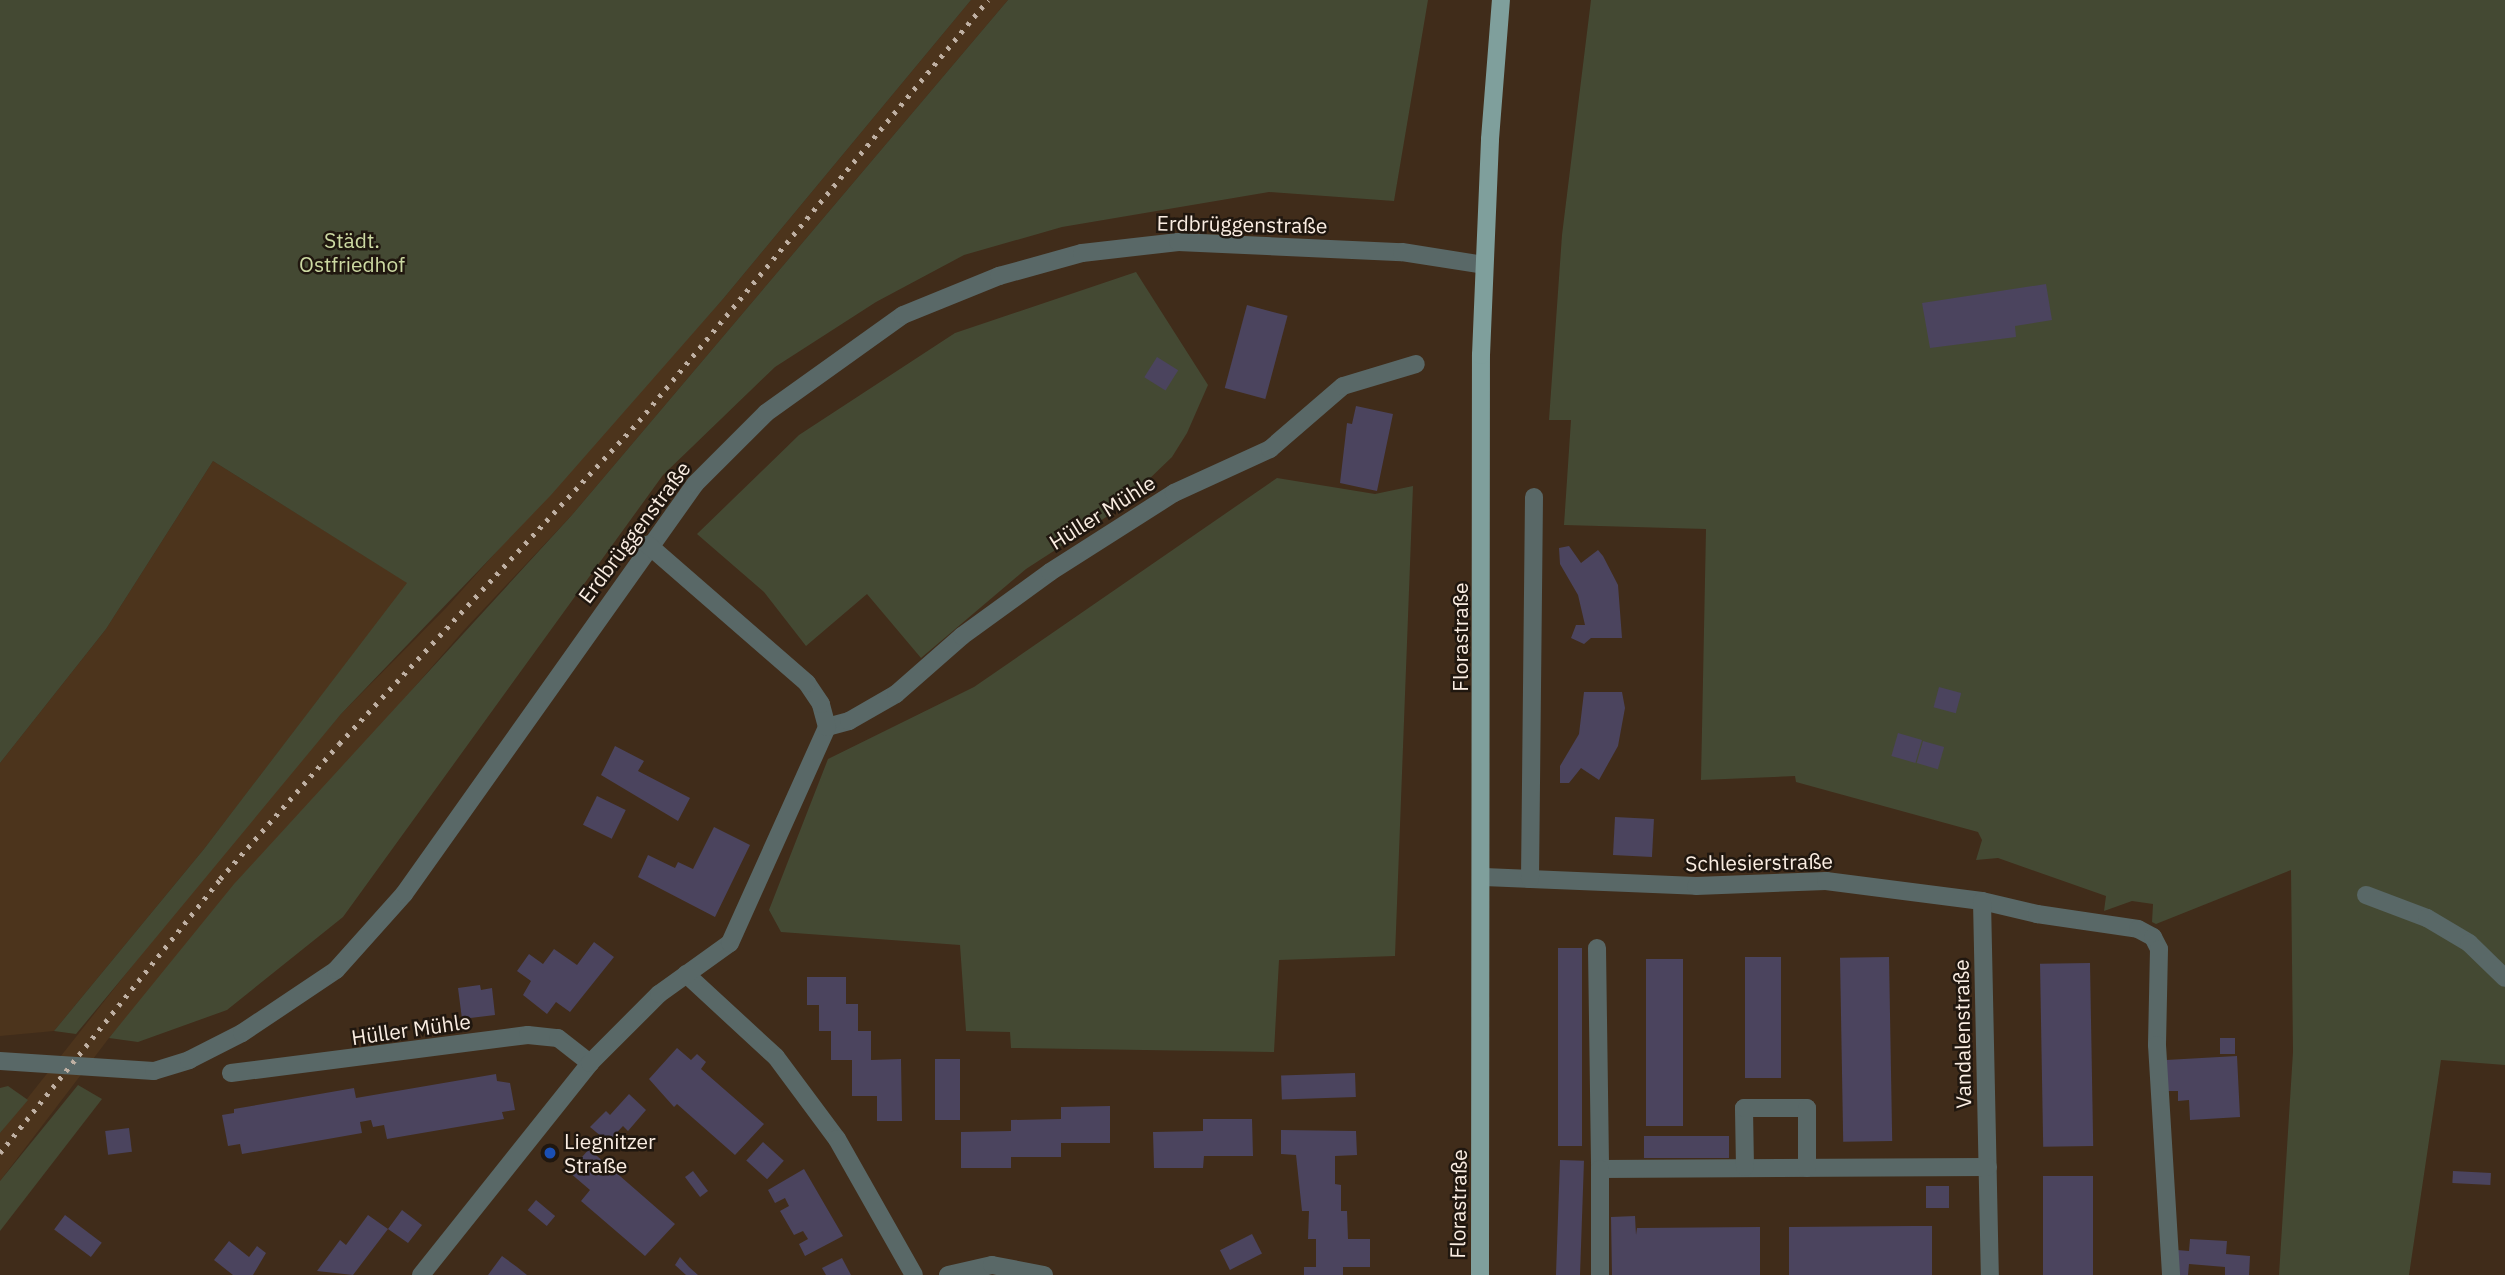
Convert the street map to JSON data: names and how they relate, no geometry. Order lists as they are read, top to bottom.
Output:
{
  "streets": {
    "main road": ["Florastraße"],
    "street": [
      "Erdbrüggenstraße",
      "Hüller Mühle",
      "Schlesierstraße",
      "Vandalenstraße"
    ]
  },
  "crossings": [
    ["Erdbrüggenstraße", "Florastraße"],
    ["Florastraße", "Schlesierstraße"],
    ["Schlesierstraße", "Vandalenstraße"]
  ],
  "parks": ["Städt. Ostfriedhof"],
  "places": ["Liegnitzer Straße"]
}
